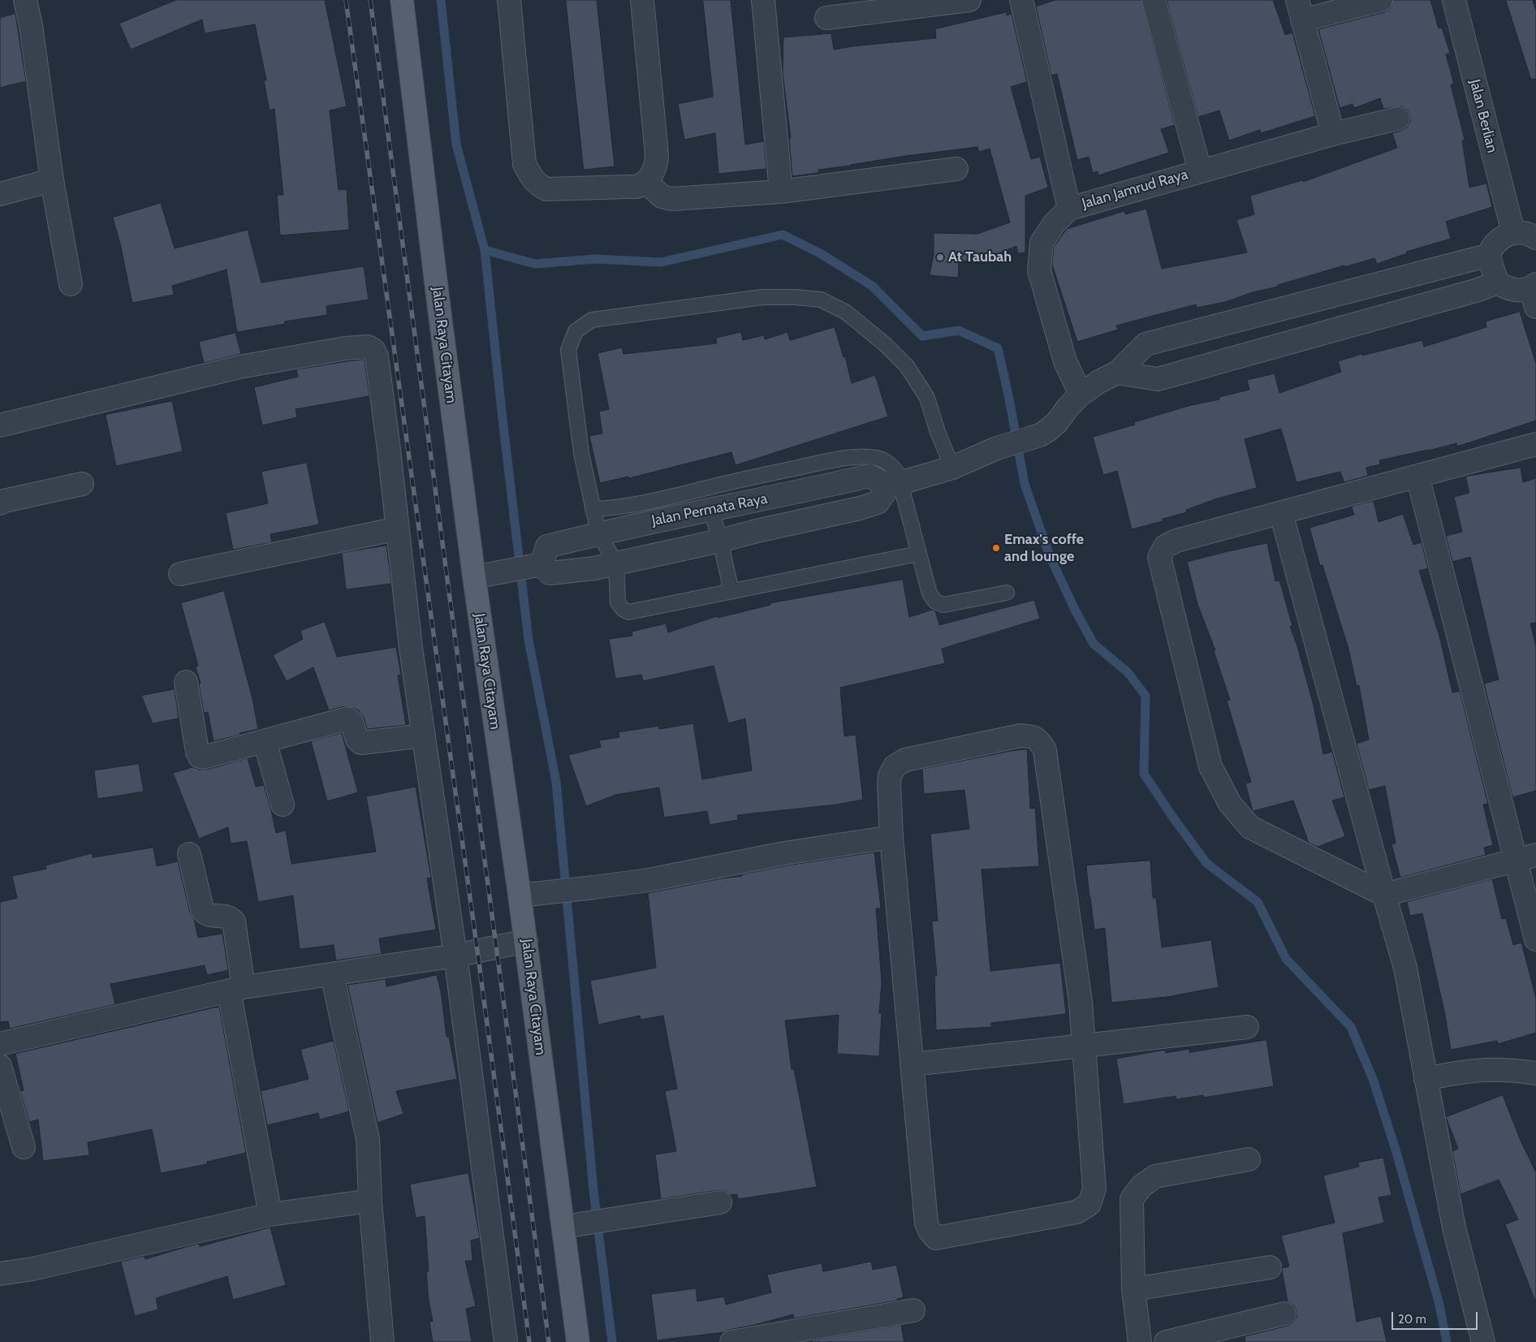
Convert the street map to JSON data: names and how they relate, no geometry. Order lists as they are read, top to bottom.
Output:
{
  "streets": {
    "main road": ["Jalan Raya Citayam"],
    "street": ["Jalan Berlian", "Jalan Jamrud Raya", "Jalan Permata Raya"]
  },
  "places": ["At Taubah", "Emax's coffe and lounge"],
  "scale_bar": "20 m"
}
